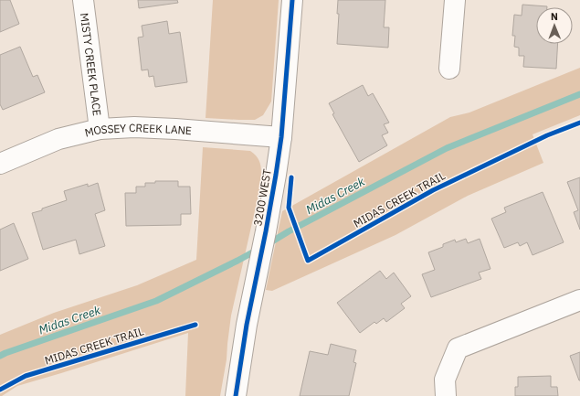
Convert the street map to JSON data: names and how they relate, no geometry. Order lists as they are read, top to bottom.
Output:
{
  "streets": {
    "street": ["MISTY CREEK PLACE", "MOSSEY CREEK LANE", "3200 WEST"],
    "cycle path": ["MIDAS CREEK TRAIL"]
  },
  "crossings": [
    ["MISTY CREEK PLACE", "MOSSEY CREEK LANE"],
    ["MOSSEY CREEK LANE", "3200 WEST"]
  ],
  "water": ["Midas Creek"],
  "north": "top"
}
